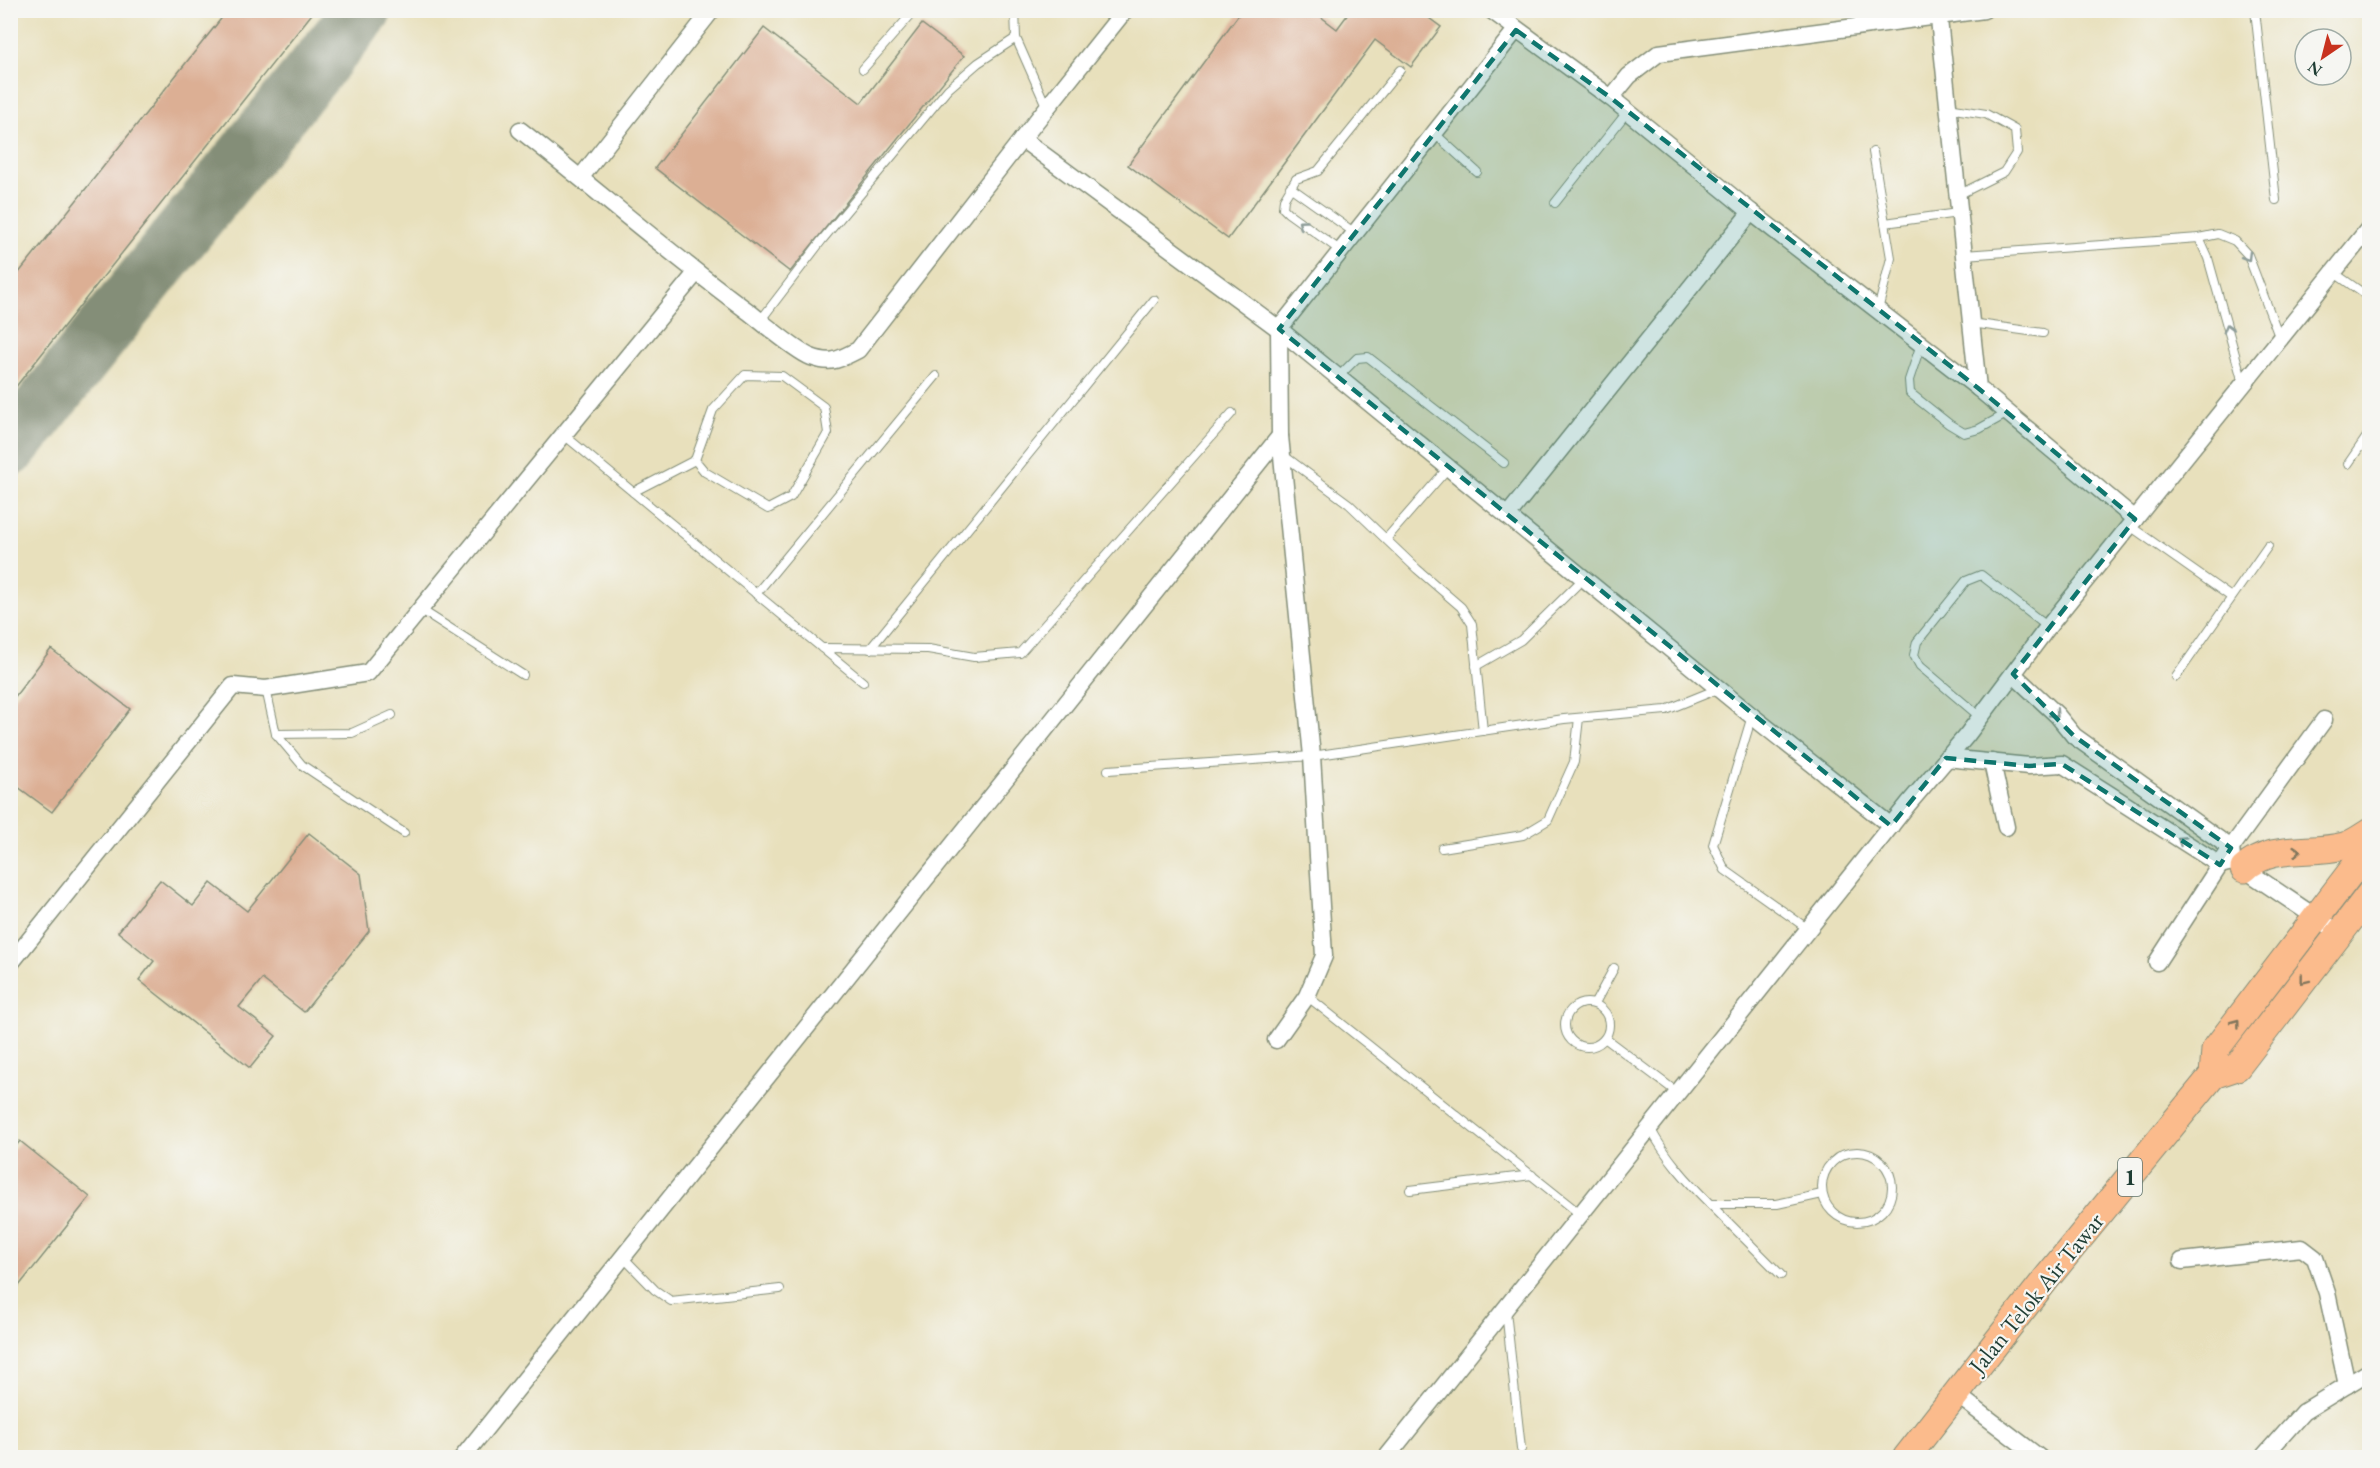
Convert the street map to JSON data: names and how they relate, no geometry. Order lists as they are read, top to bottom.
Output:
{
  "streets": {
    "main road": ["1", "Jalan Telok Air Tawar"]
  },
  "north": "bottom left"
}
